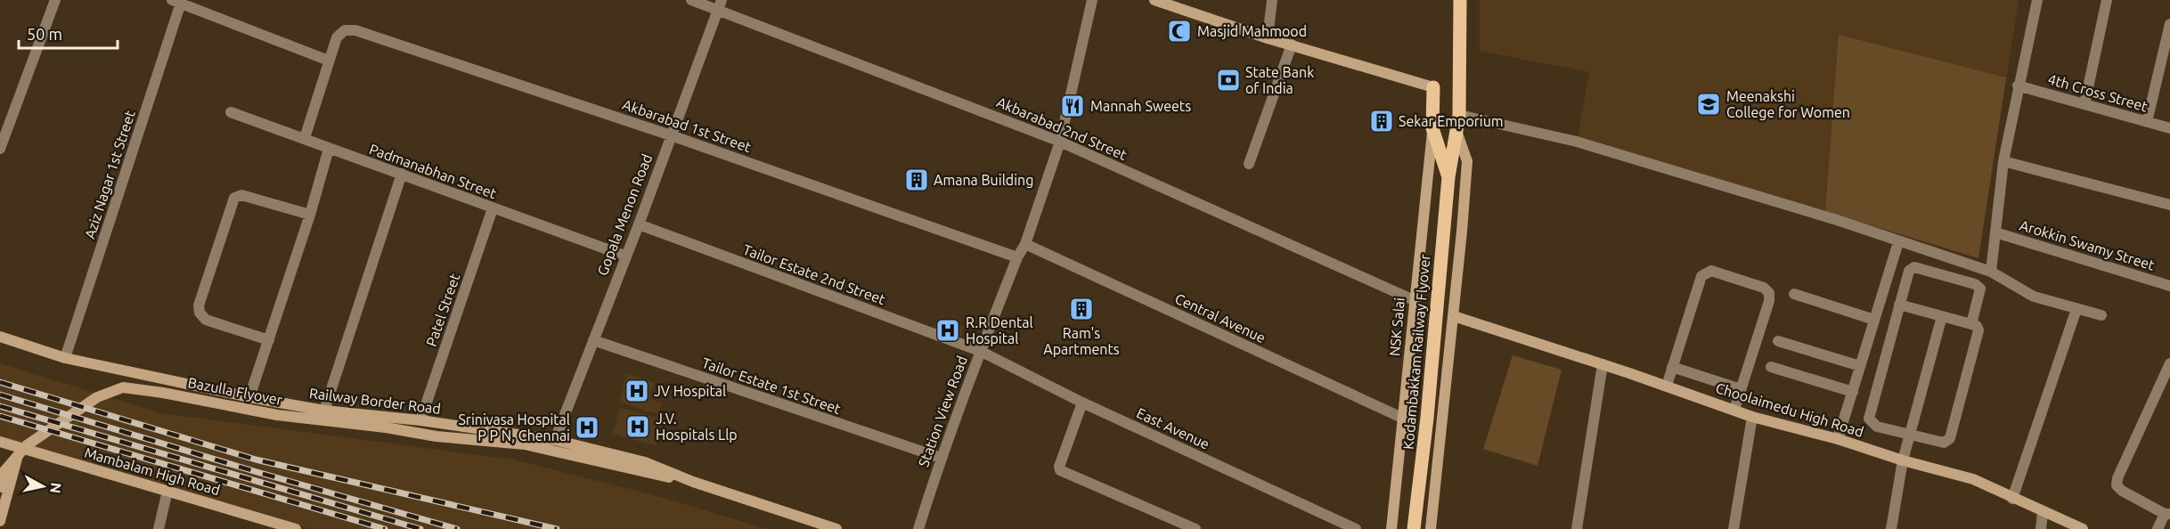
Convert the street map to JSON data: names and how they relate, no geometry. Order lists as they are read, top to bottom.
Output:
{
  "streets": {
    "main road": ["Kodambakkam Railway Flyover"],
    "street": [
      "4th Cross Street",
      "Akbarabad 1st Street",
      "Akbarabad 2nd Street",
      "Padmanabhan Street",
      "Aziz Nagar 1st Street",
      "Gopala Menon Road",
      "Arokkin Swamy Street",
      "Tailor Estate 2nd Street",
      "Patel Street",
      "Central Avenue",
      "NSK Salai",
      "Tailor Estate 1st Street",
      "Bazulla Flyover",
      "Railway Border Road",
      "Choolaimedu High Road",
      "Station View Road",
      "East Avenue",
      "Mambalam High Road"
    ]
  },
  "crossings": [
    ["Akbarabad 1st Street", "Gopala Menon Road"],
    ["Akbarabad 1st Street", "Station View Road"],
    ["Akbarabad 2nd Street", "Gopala Menon Road"],
    ["Akbarabad 2nd Street", "NSK Salai"],
    ["Akbarabad 2nd Street", "Station View Road"],
    ["Padmanabhan Street", "Gopala Menon Road"],
    ["Padmanabhan Street", "Patel Street"],
    ["Aziz Nagar 1st Street", "Railway Border Road"],
    ["Gopala Menon Road", "Tailor Estate 2nd Street"],
    ["Gopala Menon Road", "Tailor Estate 1st Street"],
    ["Gopala Menon Road", "Railway Border Road"],
    ["Tailor Estate 2nd Street", "Station View Road"],
    ["Tailor Estate 2nd Street", "East Avenue"],
    ["Patel Street", "Railway Border Road"],
    ["Central Avenue", "NSK Salai"],
    ["Central Avenue", "Station View Road"],
    ["NSK Salai", "Kodambakkam Railway Flyover"],
    ["Tailor Estate 1st Street", "Station View Road"],
    ["Bazulla Flyover", "Railway Border Road"],
    ["Station View Road", "East Avenue"]
  ],
  "places": {
    "mosque": ["Masjid Mahmood"],
    "bank": ["State Bank of India"],
    "school or university": ["Meenakshi College for Women"],
    "restaurant": ["Mannah Sweets"],
    "building": ["Sekar Emporium", "Amana Building", "Ram's Apartments"],
    "hospital": [
      "R.R Dental Hospital",
      "JV Hospital",
      "J.V. Hospitals Llp",
      "Srinivasa Hospital P P N, Chennai"
    ]
  },
  "scale_bar": "50 m",
  "north": "right"
}
